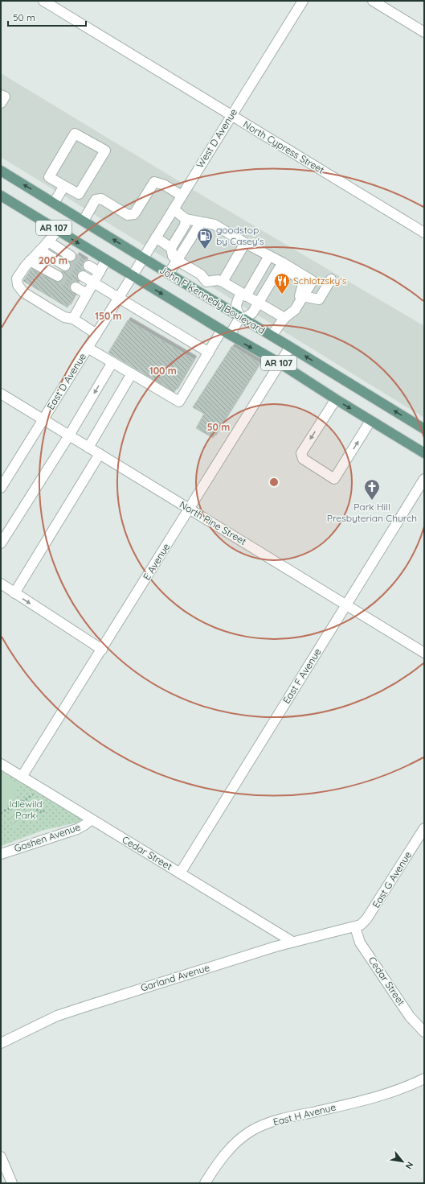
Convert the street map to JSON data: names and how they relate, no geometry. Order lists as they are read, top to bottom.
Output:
{
  "streets": {
    "main road": ["AR 107", "John F Kennedy Boulevard"],
    "street": [
      "West D Avenue",
      "North Cypress Street",
      "East D Avenue",
      "North Pine Street",
      "E Avenue",
      "East F Avenue",
      "Goshen Avenue",
      "Cedar Street",
      "East G Avenue",
      "Garland Avenue",
      "East H Avenue"
    ]
  },
  "crossings": [
    ["West D Avenue", "North Cypress Street"],
    ["West D Avenue", "John F Kennedy Boulevard"],
    ["West D Avenue", "East D Avenue"],
    ["John F Kennedy Boulevard", "East D Avenue"],
    ["John F Kennedy Boulevard", "E Avenue"],
    ["East D Avenue", "North Pine Street"],
    ["North Pine Street", "E Avenue"],
    ["North Pine Street", "East F Avenue"],
    ["E Avenue", "Cedar Street"],
    ["East F Avenue", "Cedar Street"],
    ["Goshen Avenue", "Cedar Street"],
    ["Cedar Street", "East G Avenue"],
    ["Cedar Street", "Garland Avenue"],
    ["East G Avenue", "Garland Avenue"]
  ],
  "parks": ["Idlewild Park"],
  "places": {
    "fuel station": ["goodstop by Casey's"],
    "restaurant": ["Schlotzsky's"],
    "church": ["Park Hill Presbyterian Church"]
  },
  "scale_bar": "50 m",
  "north": "bottom right",
  "rings": [
    "200 m",
    "150 m",
    "100 m",
    "50 m"
  ]
}
